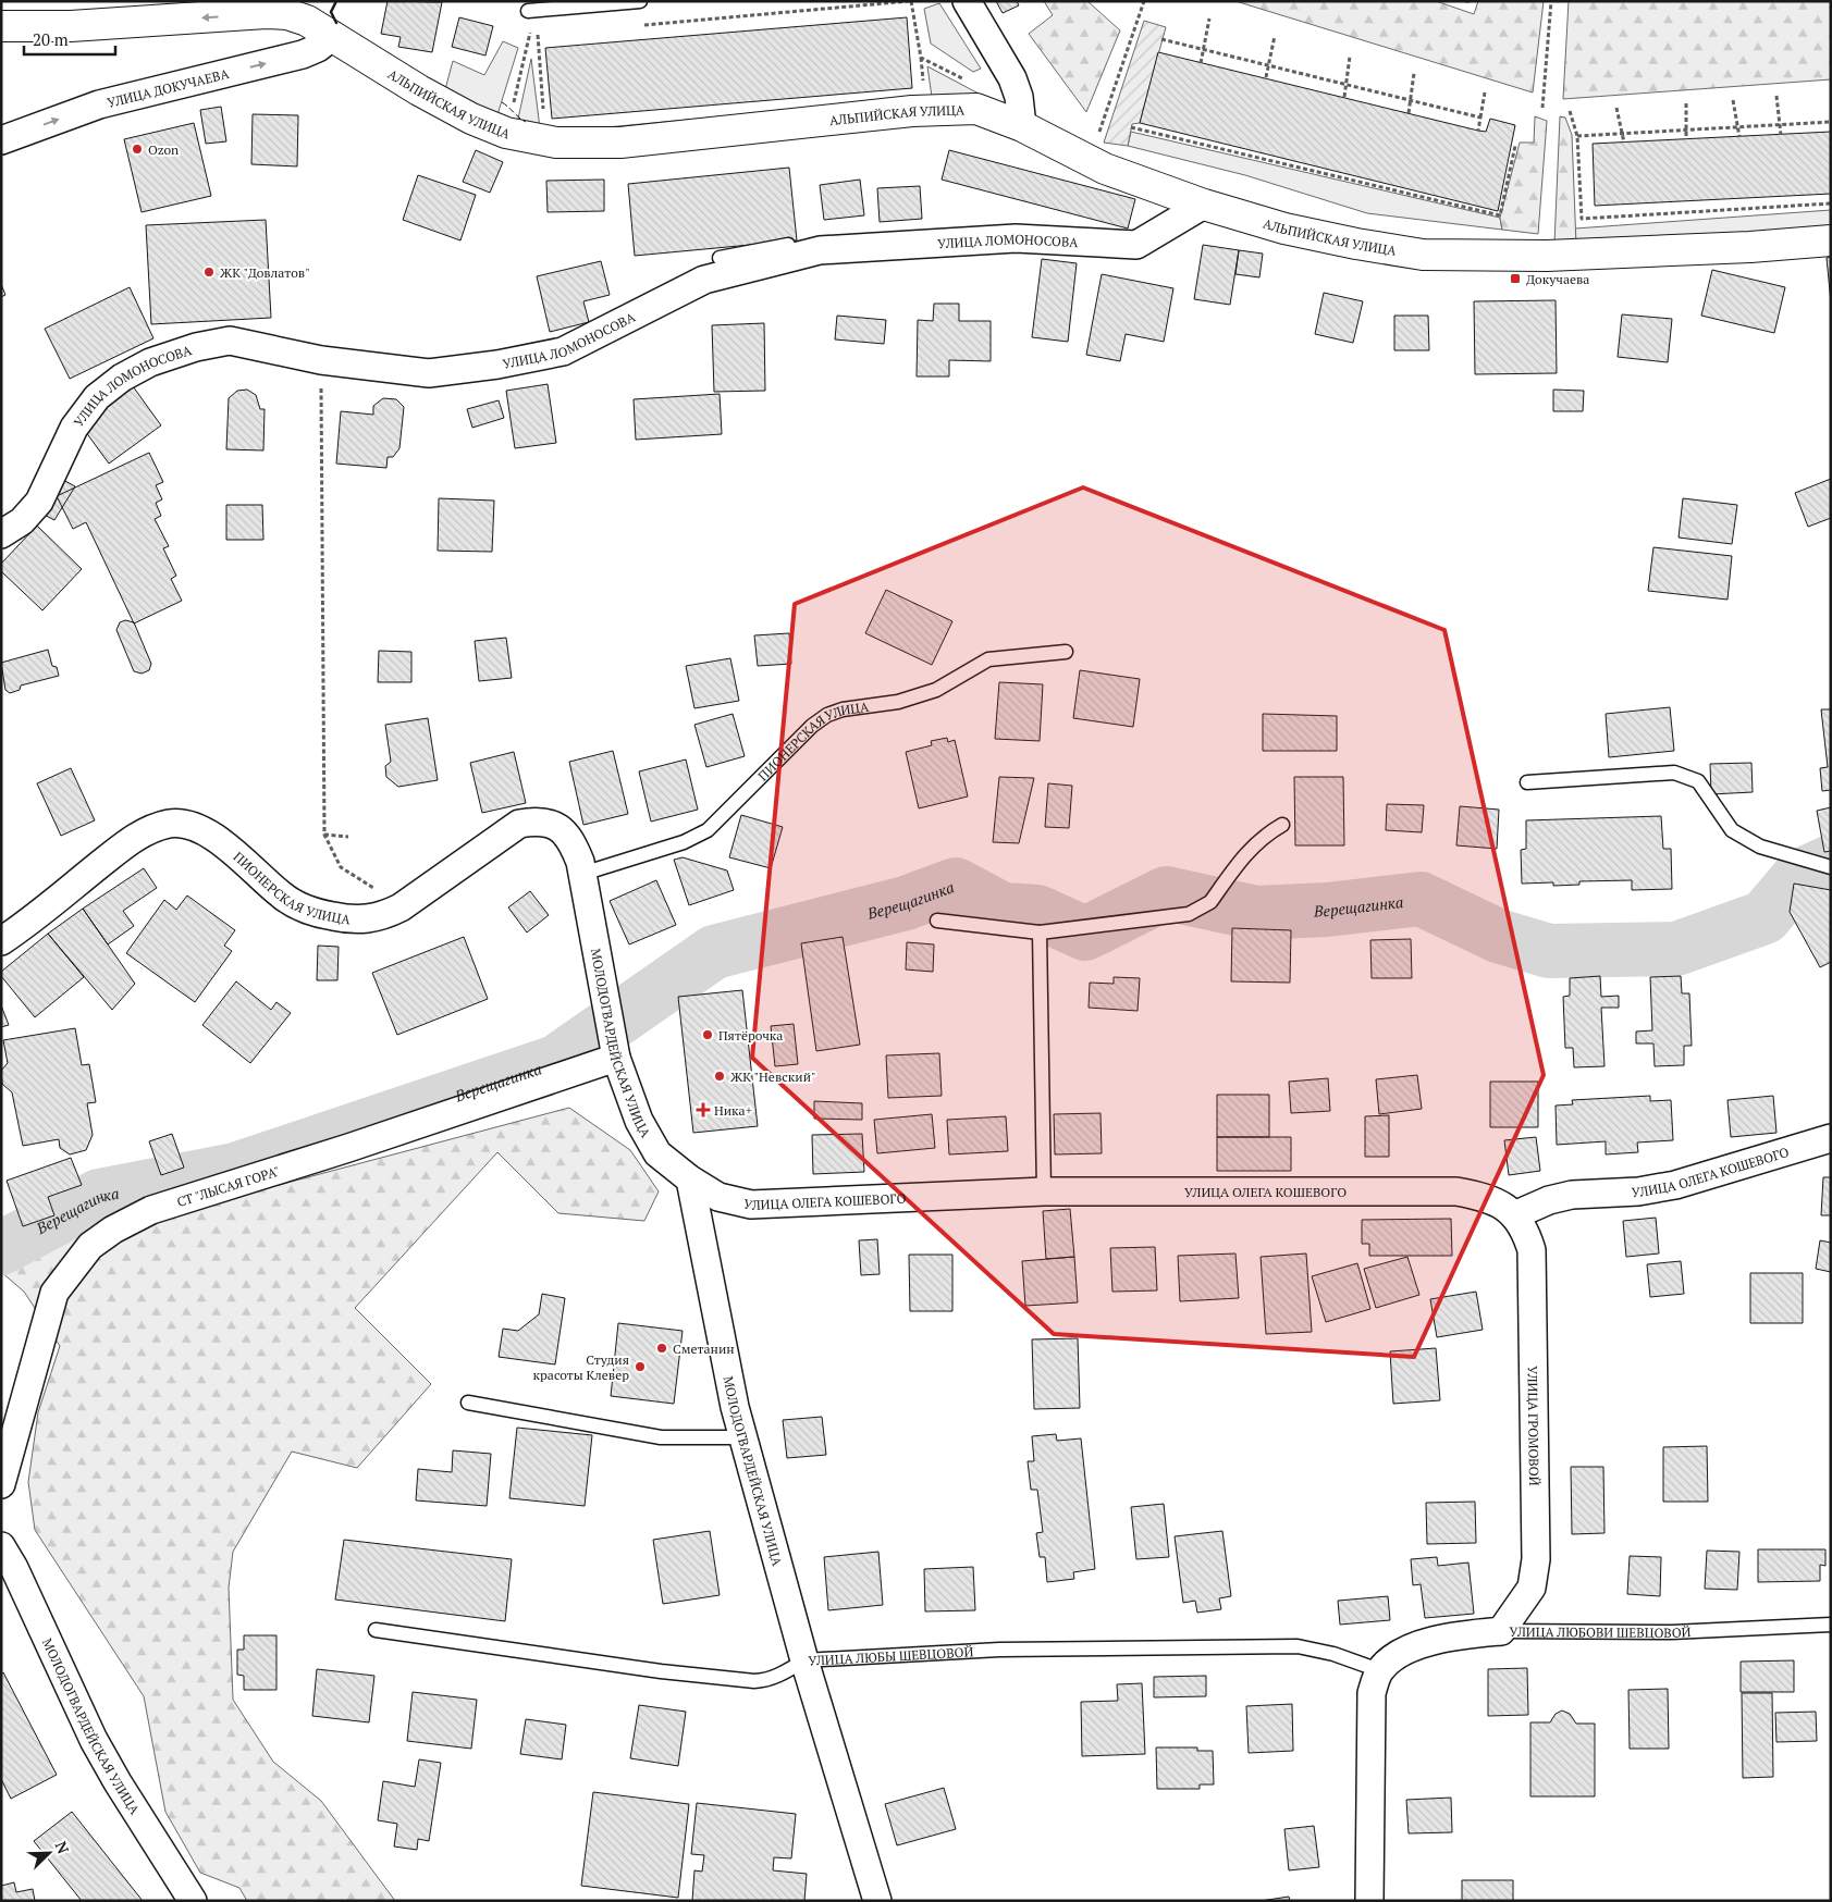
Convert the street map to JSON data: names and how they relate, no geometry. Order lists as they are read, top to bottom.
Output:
{
  "streets": {
    "street": [
      "УЛИЦА ДОКУЧАЕВА",
      "АЛЬПИЙСКАЯ УЛИЦА",
      "УЛИЦА ЛОМОНОСОВА",
      "ПИОНЕРСКАЯ УЛИЦА",
      "МОЛОДОГВАРДЕЙСКАЯ УЛИЦА",
      "УЛИЦА ОЛЕГА КОШЕВОГО",
      "СТ \"ЛЫСАЯ ГОРА\"",
      "УЛИЦА ГРОМОВОЙ",
      "УЛИЦА ЛЮБОВИ ШЕВЦОВОЙ"
    ],
    "lane": ["УЛИЦА ЛЮБЫ ШЕВЦОВОЙ"]
  },
  "crossings": [
    ["УЛИЦА ДОКУЧАЕВА", "АЛЬПИЙСКАЯ УЛИЦА"],
    ["АЛЬПИЙСКАЯ УЛИЦА", "УЛИЦА ЛОМОНОСОВА"],
    ["ПИОНЕРСКАЯ УЛИЦА", "МОЛОДОГВАРДЕЙСКАЯ УЛИЦА"],
    ["МОЛОДОГВАРДЕЙСКАЯ УЛИЦА", "УЛИЦА ОЛЕГА КОШЕВОГО"],
    ["МОЛОДОГВАРДЕЙСКАЯ УЛИЦА", "СТ \"ЛЫСАЯ ГОРА\""],
    ["МОЛОДОГВАРДЕЙСКАЯ УЛИЦА", "УЛИЦА ЛЮБЫ ШЕВЦОВОЙ"],
    ["УЛИЦА ОЛЕГА КОШЕВОГО", "УЛИЦА ГРОМОВОЙ"],
    ["УЛИЦА ГРОМОВОЙ", "УЛИЦА ЛЮБОВИ ШЕВЦОВОЙ"],
    ["УЛИЦА ЛЮБОВИ ШЕВЦОВОЙ", "УЛИЦА ЛЮБЫ ШЕВЦОВОЙ"]
  ],
  "one_way": ["УЛИЦА ДОКУЧАЕВА"],
  "water": ["Верещагинка"],
  "places": {
    "other": [
      "Ozon",
      "ЖК \"Довлатов\"",
      "Пятёрочка",
      "ЖК \"Невский\"",
      "Сметанин",
      "Студия красоты Клевер"
    ],
    "transit": ["Докучаева"],
    "health": ["Ника+"]
  },
  "scale_bar": "20 m",
  "north": "top right"
}
